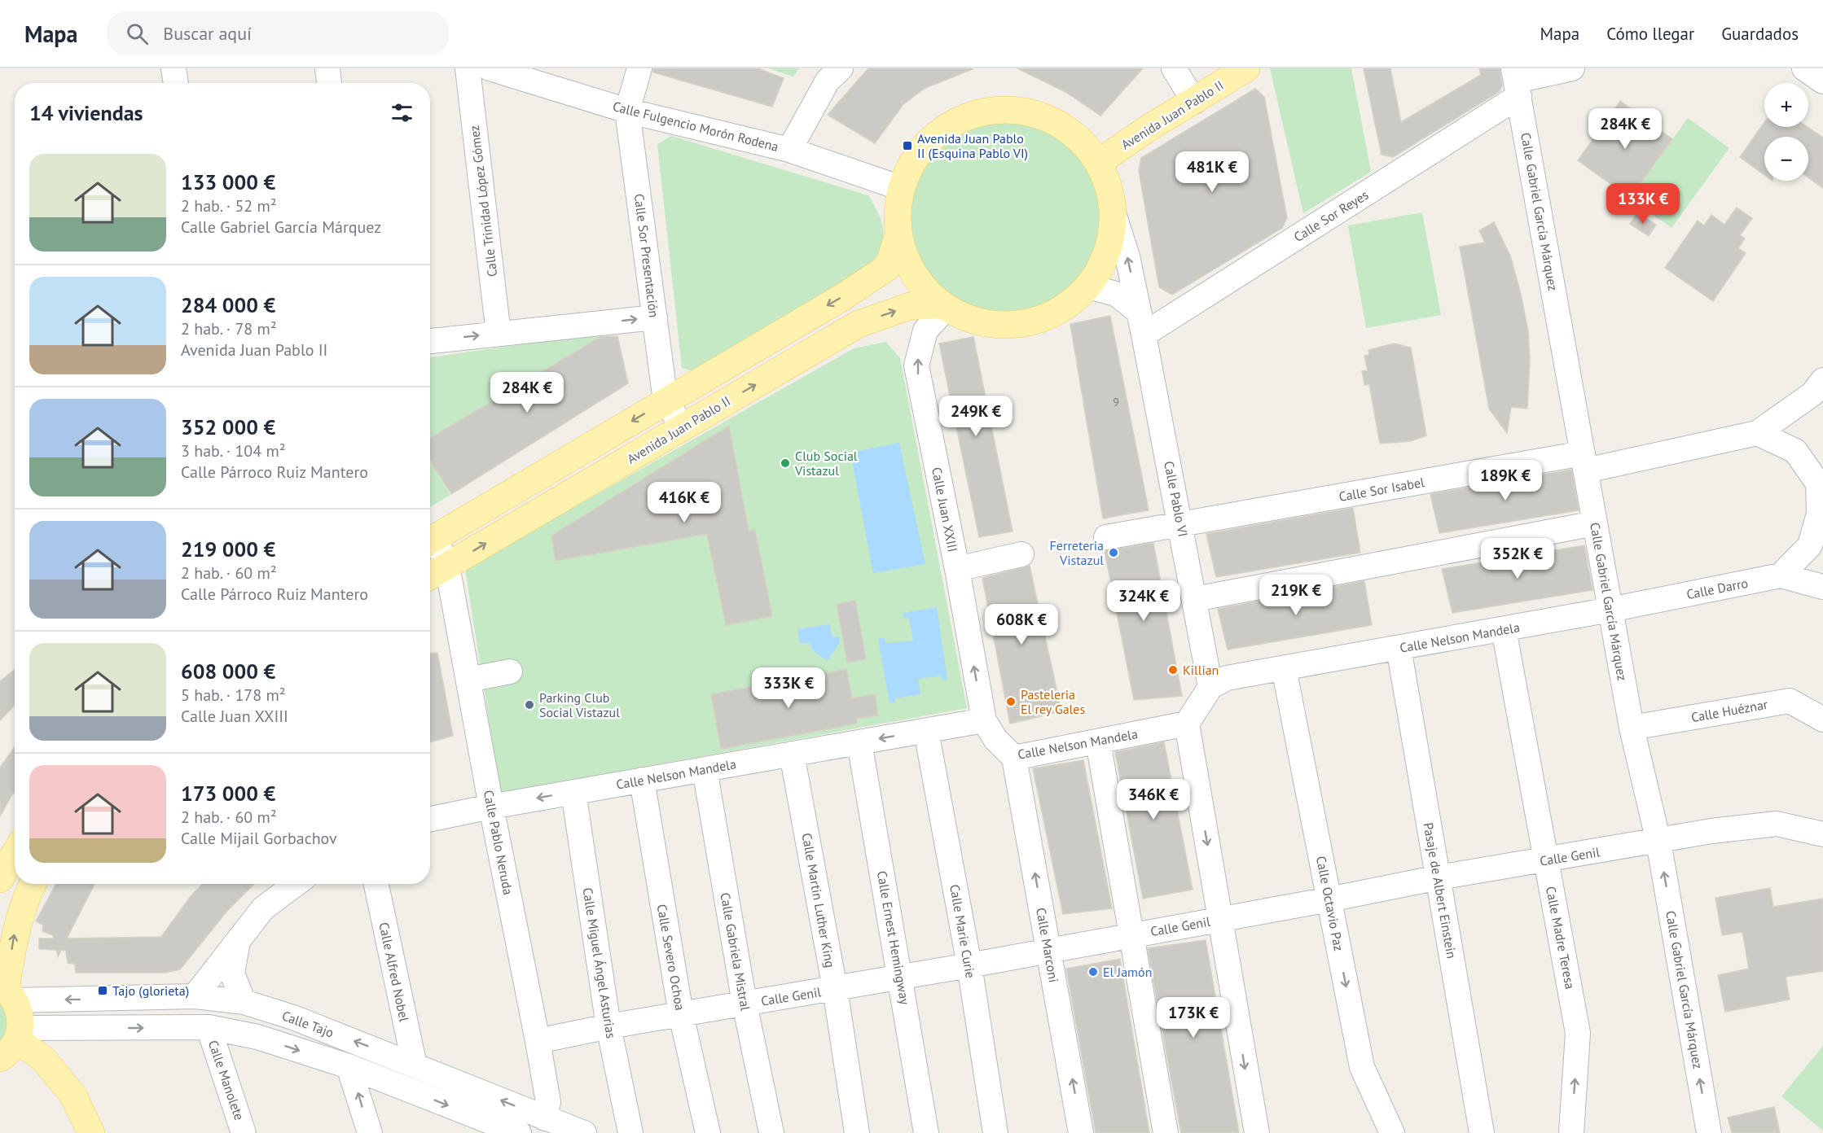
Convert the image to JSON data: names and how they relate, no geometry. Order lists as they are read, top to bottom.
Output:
{
  "streets": {
    "main road": ["Avenida Juan Pablo II"],
    "street": [
      "Calle Fulgencio Morón Rodena",
      "Calle Trinidad López Gómez",
      "Calle Gabriel García Márquez",
      "Calle Sor Reyes",
      "Calle Sor Presentación",
      "Calle Sor Isabel",
      "Calle Pablo VI",
      "Calle Juan XXIII",
      "Calle Darro",
      "Calle Nelson Mandela",
      "Calle Huéznar",
      "Calle Pablo Neruda",
      "Calle Genil",
      "Pasaje de Albert Einstein",
      "Calle Martin Luther King",
      "Calle Octavio Paz",
      "Calle Marie Curie",
      "Calle Ernest Hemingway",
      "Calle Madre Teresa",
      "Calle Marconi",
      "Calle Gabriela Mistral",
      "Calle Severo Ochoa",
      "Calle Miguel Ángel Asturias",
      "Calle Alfred Nobel",
      "Calle Tajo",
      "Calle Manolete"
    ]
  },
  "crossings": [
    ["Avenida Juan Pablo II", "Calle Juan XXIII"],
    ["Avenida Juan Pablo II", "Calle Pablo Neruda"],
    ["Calle Fulgencio Morón Rodena", "Calle Sor Presentación"],
    ["Calle Gabriel García Márquez", "Calle Sor Reyes"],
    ["Calle Gabriel García Márquez", "Calle Sor Isabel"],
    ["Calle Gabriel García Márquez", "Calle Darro"],
    ["Calle Gabriel García Márquez", "Calle Nelson Mandela"],
    ["Calle Gabriel García Márquez", "Calle Huéznar"],
    ["Calle Gabriel García Márquez", "Calle Genil"],
    ["Calle Sor Reyes", "Calle Pablo VI"],
    ["Calle Sor Isabel", "Calle Pablo VI"],
    ["Calle Pablo VI", "Calle Nelson Mandela"],
    ["Calle Juan XXIII", "Calle Nelson Mandela"],
    ["Calle Darro", "Calle Nelson Mandela"],
    ["Calle Nelson Mandela", "Calle Pablo Neruda"],
    ["Calle Nelson Mandela", "Pasaje de Albert Einstein"],
    ["Calle Nelson Mandela", "Calle Martin Luther King"],
    ["Calle Nelson Mandela", "Calle Octavio Paz"],
    ["Calle Nelson Mandela", "Calle Marie Curie"],
    ["Calle Nelson Mandela", "Calle Ernest Hemingway"],
    ["Calle Nelson Mandela", "Calle Madre Teresa"],
    ["Calle Nelson Mandela", "Calle Marconi"],
    ["Calle Nelson Mandela", "Calle Gabriela Mistral"],
    ["Calle Nelson Mandela", "Calle Severo Ochoa"],
    ["Calle Nelson Mandela", "Calle Miguel Ángel Asturias"],
    ["Calle Pablo Neruda", "Calle Genil"],
    ["Calle Pablo Neruda", "Calle Tajo"],
    ["Calle Genil", "Pasaje de Albert Einstein"],
    ["Calle Genil", "Calle Martin Luther King"],
    ["Calle Genil", "Calle Octavio Paz"],
    ["Calle Genil", "Calle Marie Curie"],
    ["Calle Genil", "Calle Ernest Hemingway"],
    ["Calle Genil", "Calle Madre Teresa"],
    ["Calle Genil", "Calle Marconi"],
    ["Calle Genil", "Calle Gabriela Mistral"],
    ["Calle Genil", "Calle Severo Ochoa"],
    ["Calle Genil", "Calle Miguel Ángel Asturias"],
    ["Calle Alfred Nobel", "Calle Tajo"],
    ["Calle Tajo", "Calle Manolete"]
  ],
  "one_way": ["Calle Juan XXIII", "Calle Madre Teresa"],
  "places": {
    "transit": ["Avenida Juan Pablo II (Esquina Pablo VI)", "Tajo (glorieta)"],
    "other": [
      "Club Social Vistazul",
      "Ferreteria Vistazul",
      "Killian",
      "Pasteleria El rey Gales",
      "Parking Club Social Vistazul",
      "El Jamón"
    ]
  },
  "house_numbers": ["9"],
  "page": {
    "header": "Mapa",
    "search": "Buscar aquí",
    "nav": ["Mapa", "Cómo llegar", "Guardados"],
    "map_buttons": ["+", "−"],
    "heading": "14 viviendas",
    "price": [
      "284K €",
      "481K €",
      "133K €",
      "284K €",
      "249K €",
      "189K €",
      "416K €",
      "352K €",
      "219K €",
      "324K €",
      "608K €",
      "333K €",
      "346K €",
      "173K €"
    ],
    "list": [
      {
        "name": "133 000 €",
        "note": "2 hab. · 52 m² · Calle Gabriel García Márquez"
      },
      {
        "name": "284 000 €",
        "note": "2 hab. · 78 m² · Avenida Juan Pablo II"
      },
      {
        "name": "352 000 €",
        "note": "3 hab. · 104 m² · Calle Párroco Ruiz Mantero"
      },
      {
        "name": "219 000 €",
        "note": "2 hab. · 60 m² · Calle Párroco Ruiz Mantero"
      },
      {
        "name": "608 000 €",
        "note": "5 hab. · 178 m² · Calle Juan XXIII"
      },
      {
        "name": "173 000 €",
        "note": "2 hab. · 60 m² · Calle Mijail Gorbachov"
      }
    ]
  }
}
